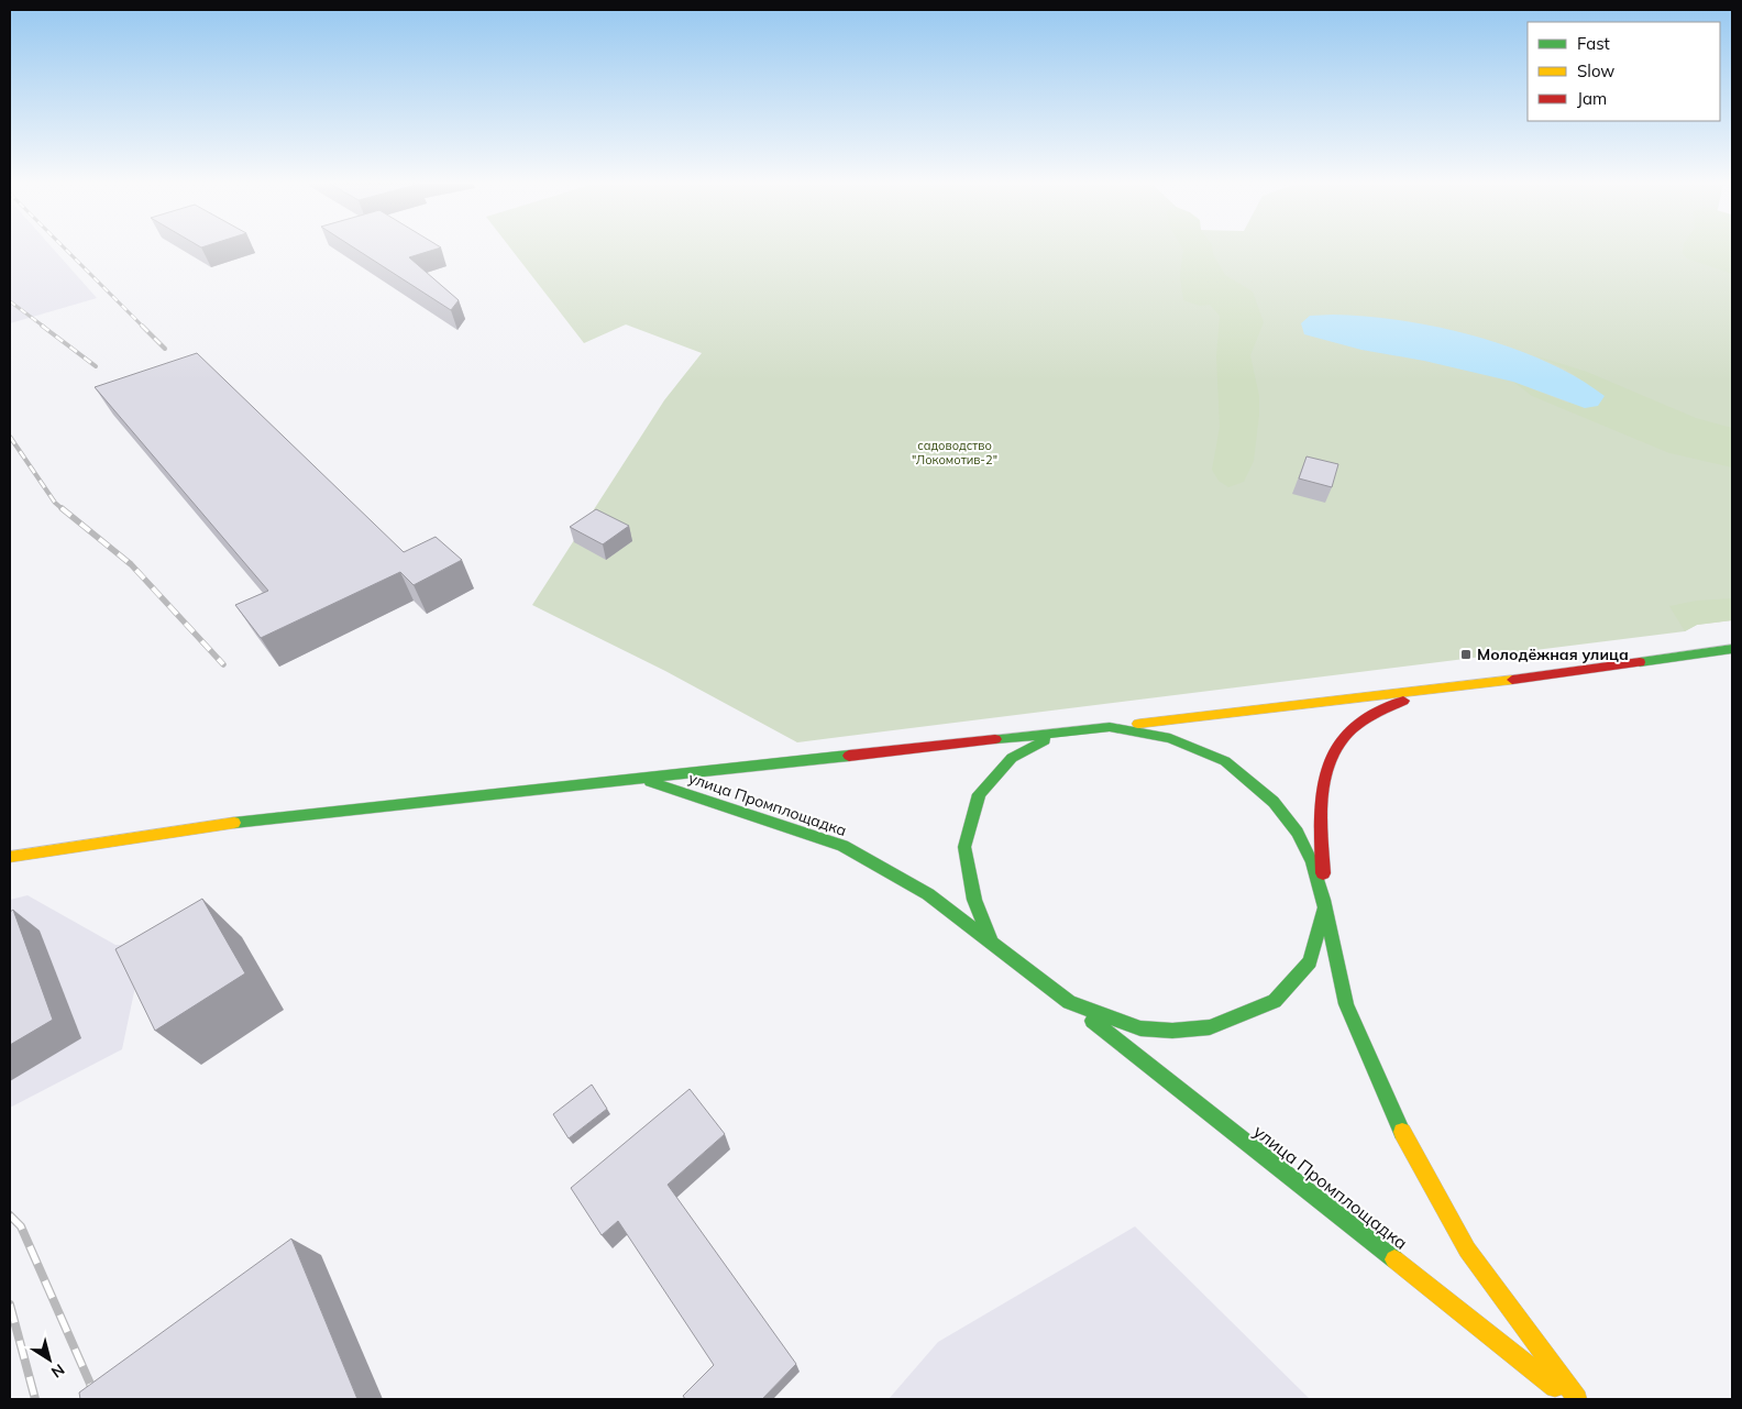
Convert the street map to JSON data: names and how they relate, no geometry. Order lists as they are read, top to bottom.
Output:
{
  "streets": {
    "street": ["улица Промплощадка"]
  },
  "parks": ["садоводство \"Локомотив-2\""],
  "places": {
    "transit": ["Молодёжная улица"]
  },
  "legend": ["Fast", "Slow", "Jam"],
  "north": "bottom right"
}
